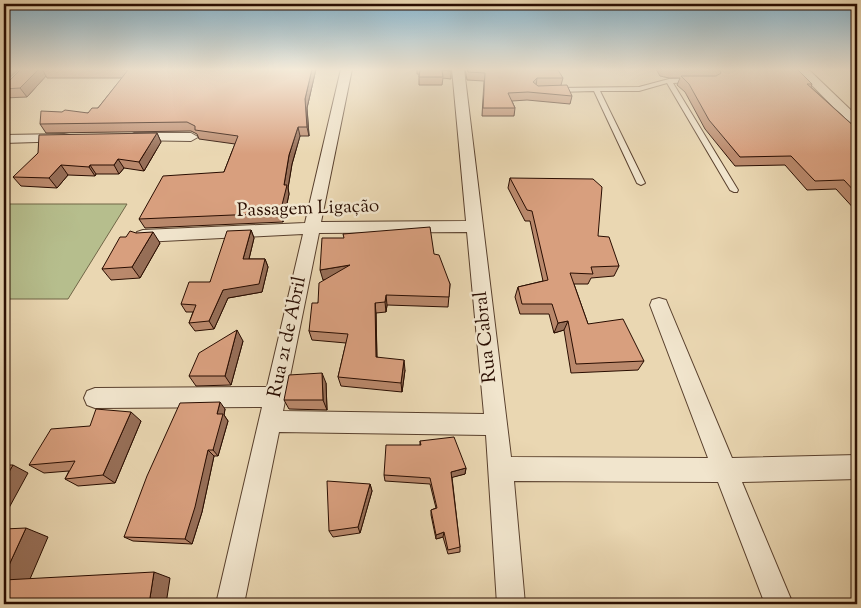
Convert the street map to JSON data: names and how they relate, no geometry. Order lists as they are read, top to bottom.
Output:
{
  "streets": {
    "street": ["Passagem Ligação", "Rua 21 de Abril", "Rua Cabral"]
  },
  "crossings": [
    ["Passagem Ligação", "Rua 21 de Abril"],
    ["Passagem Ligação", "Rua Cabral"]
  ]
}
